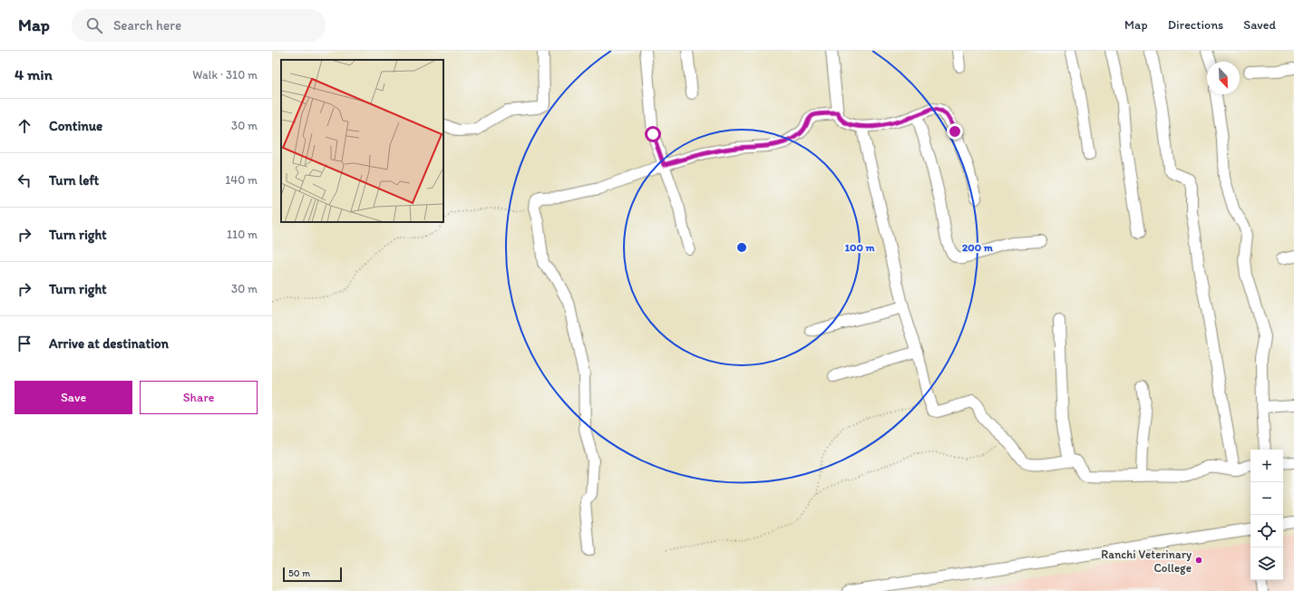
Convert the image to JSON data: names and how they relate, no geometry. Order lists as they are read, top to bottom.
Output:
{
  "places": ["Ranchi Veterinary College"],
  "scale_bar": "50 m",
  "north": "bottom right",
  "page": {
    "header": "Map",
    "search": "Search here",
    "nav": ["Map", "Directions", "Saved"],
    "heading": ["4 min", "Walk · 310 m"],
    "list": [
      ["Continue", "30 m"],
      ["Turn left", "140 m"],
      ["Turn right", "110 m"],
      ["Turn right", "30 m"],
      "Arrive at destination"
    ],
    "buttons": ["Save", "Share"],
    "map_buttons": ["+", "−"],
    "scale": "50 m"
  },
  "rings": ["100 m", "200 m"]
}
